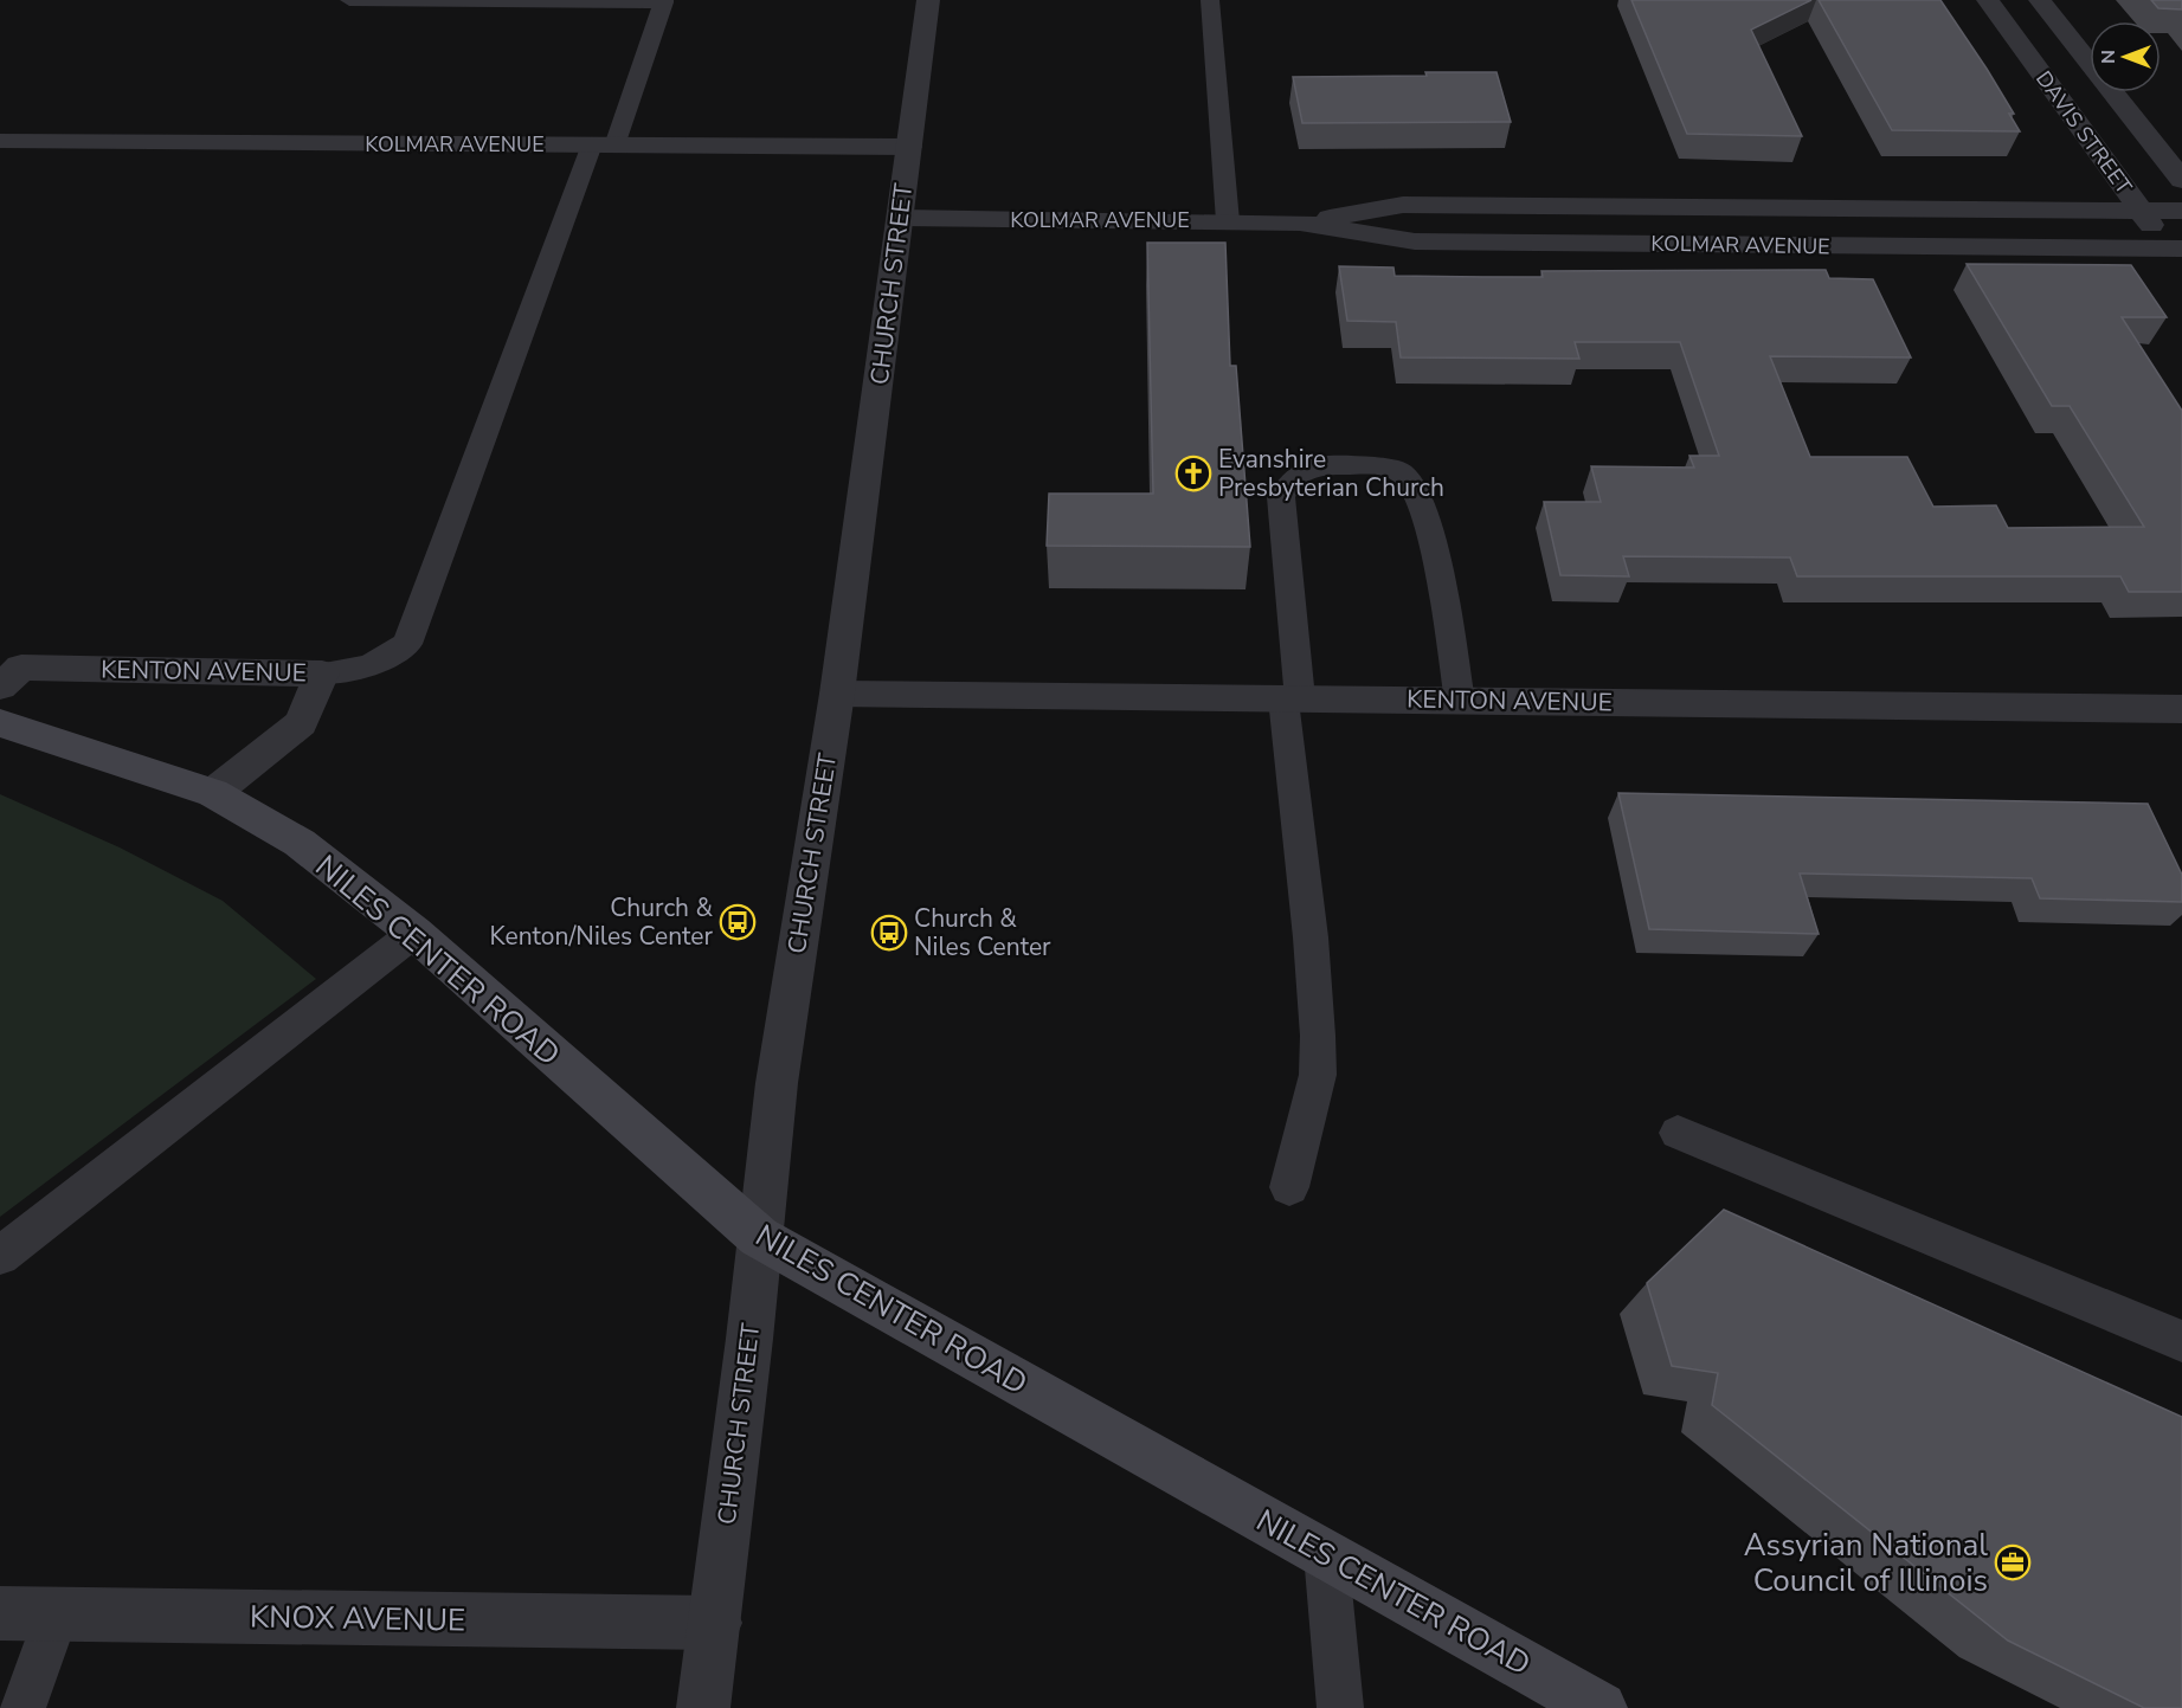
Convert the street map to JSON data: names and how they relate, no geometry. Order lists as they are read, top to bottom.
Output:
{
  "streets": {
    "main road": ["NILES CENTER ROAD"],
    "street": [
      "DAVIS STREET",
      "KOLMAR AVENUE",
      "CHURCH STREET",
      "KENTON AVENUE",
      "KNOX AVENUE"
    ]
  },
  "crossings": [
    ["DAVIS STREET", "KOLMAR AVENUE"],
    ["KOLMAR AVENUE", "CHURCH STREET"],
    ["CHURCH STREET", "KENTON AVENUE"],
    ["CHURCH STREET", "NILES CENTER ROAD"],
    ["CHURCH STREET", "KNOX AVENUE"],
    ["KENTON AVENUE", "NILES CENTER ROAD"]
  ],
  "places": {
    "church": ["Evanshire Presbyterian Church"],
    "bus stop": ["Church & Kenton/Niles Center", "Church & Niles Center"],
    "office": ["Assyrian National Council of Illinois"]
  },
  "north": "left"
}
